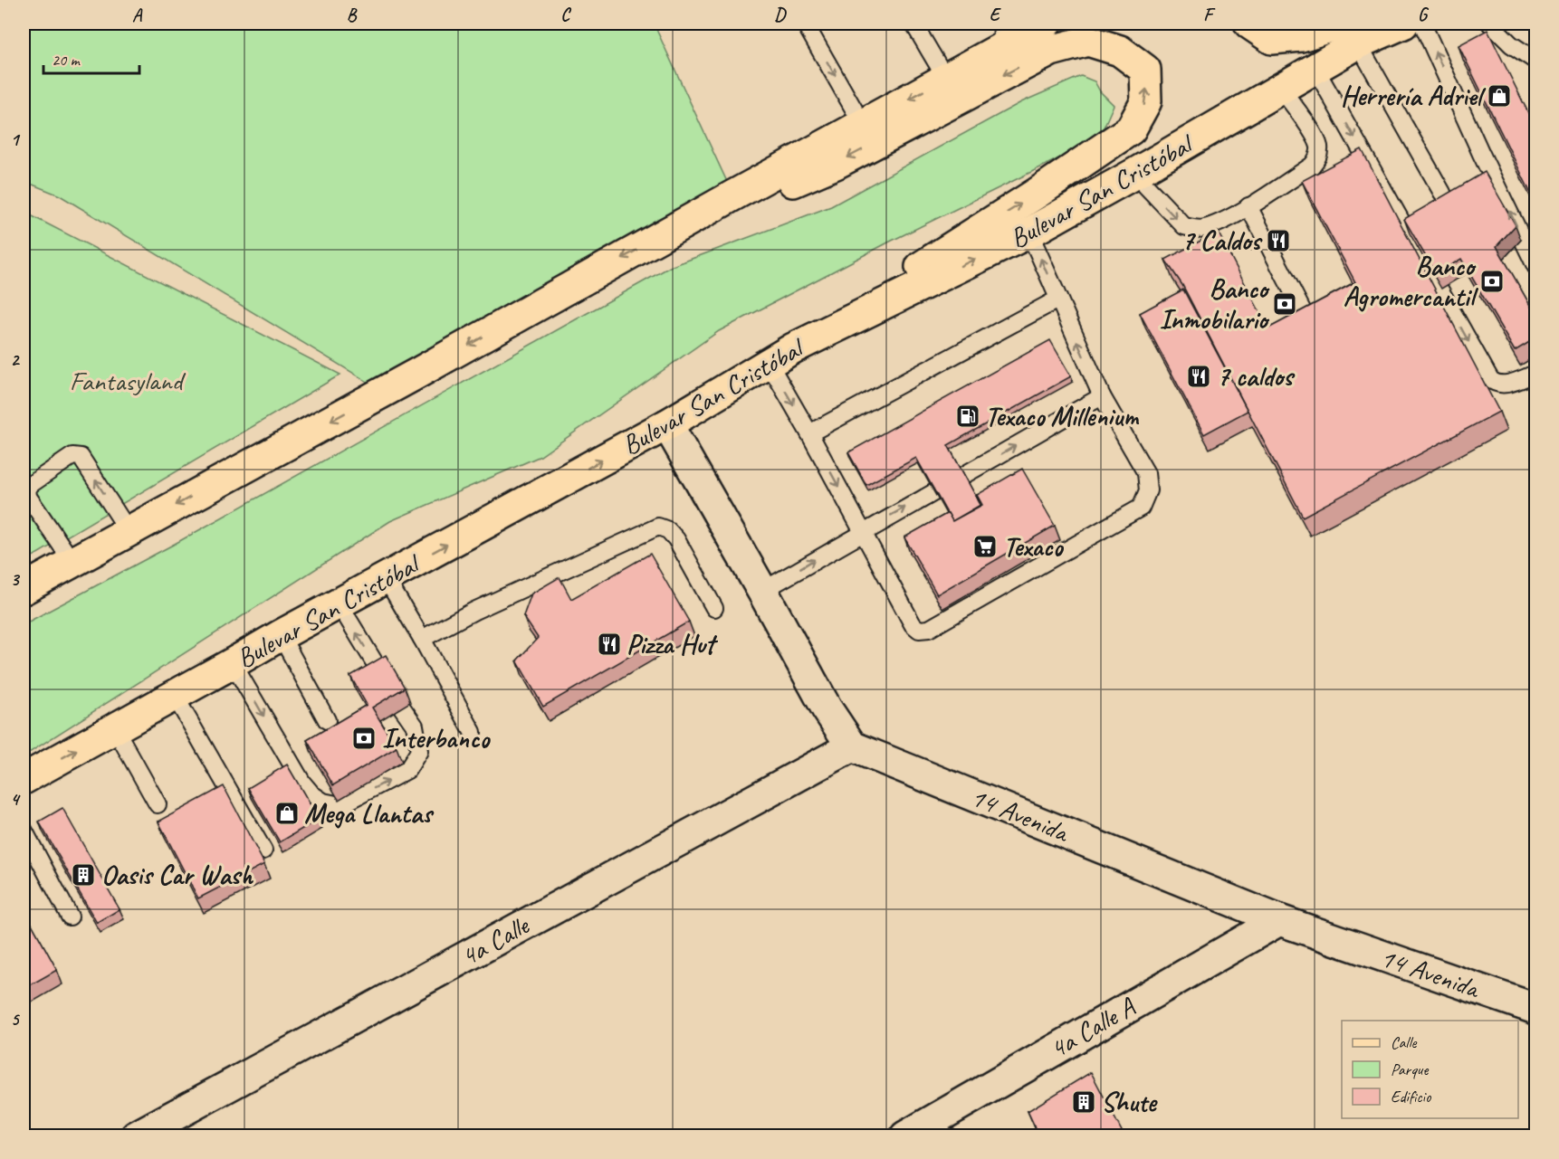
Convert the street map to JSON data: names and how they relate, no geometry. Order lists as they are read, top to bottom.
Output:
{
  "streets": {
    "main road": ["Bulevar San Cristóbal"],
    "street": ["14 Avenida", "4a Calle", "4a Calle A"]
  },
  "crossings": [
    ["14 Avenida", "4a Calle"],
    ["14 Avenida", "4a Calle A"]
  ],
  "parks": ["Fantasyland"],
  "places": {
    "shop": ["Herrería Adriel", "Mega Llantas"],
    "restaurant": ["7 Caldos", "7 caldos", "Pizza Hut"],
    "bank": ["Banco Agromercantil", "Banco Inmobilario", "Interbanco"],
    "fuel station": ["Texaco Millenium"],
    "supermarket": ["Texaco"],
    "building": ["Oasis Car Wash", "Shute"]
  },
  "legend": ["Calle", "Parque", "Edificio"],
  "scale_bar": "20 m",
  "grid": {
    "columns": [
      "A",
      "B",
      "C",
      "D",
      "E",
      "F",
      "G"
    ],
    "rows": [
      "1",
      "2",
      "3",
      "4",
      "5"
    ]
  }
}
